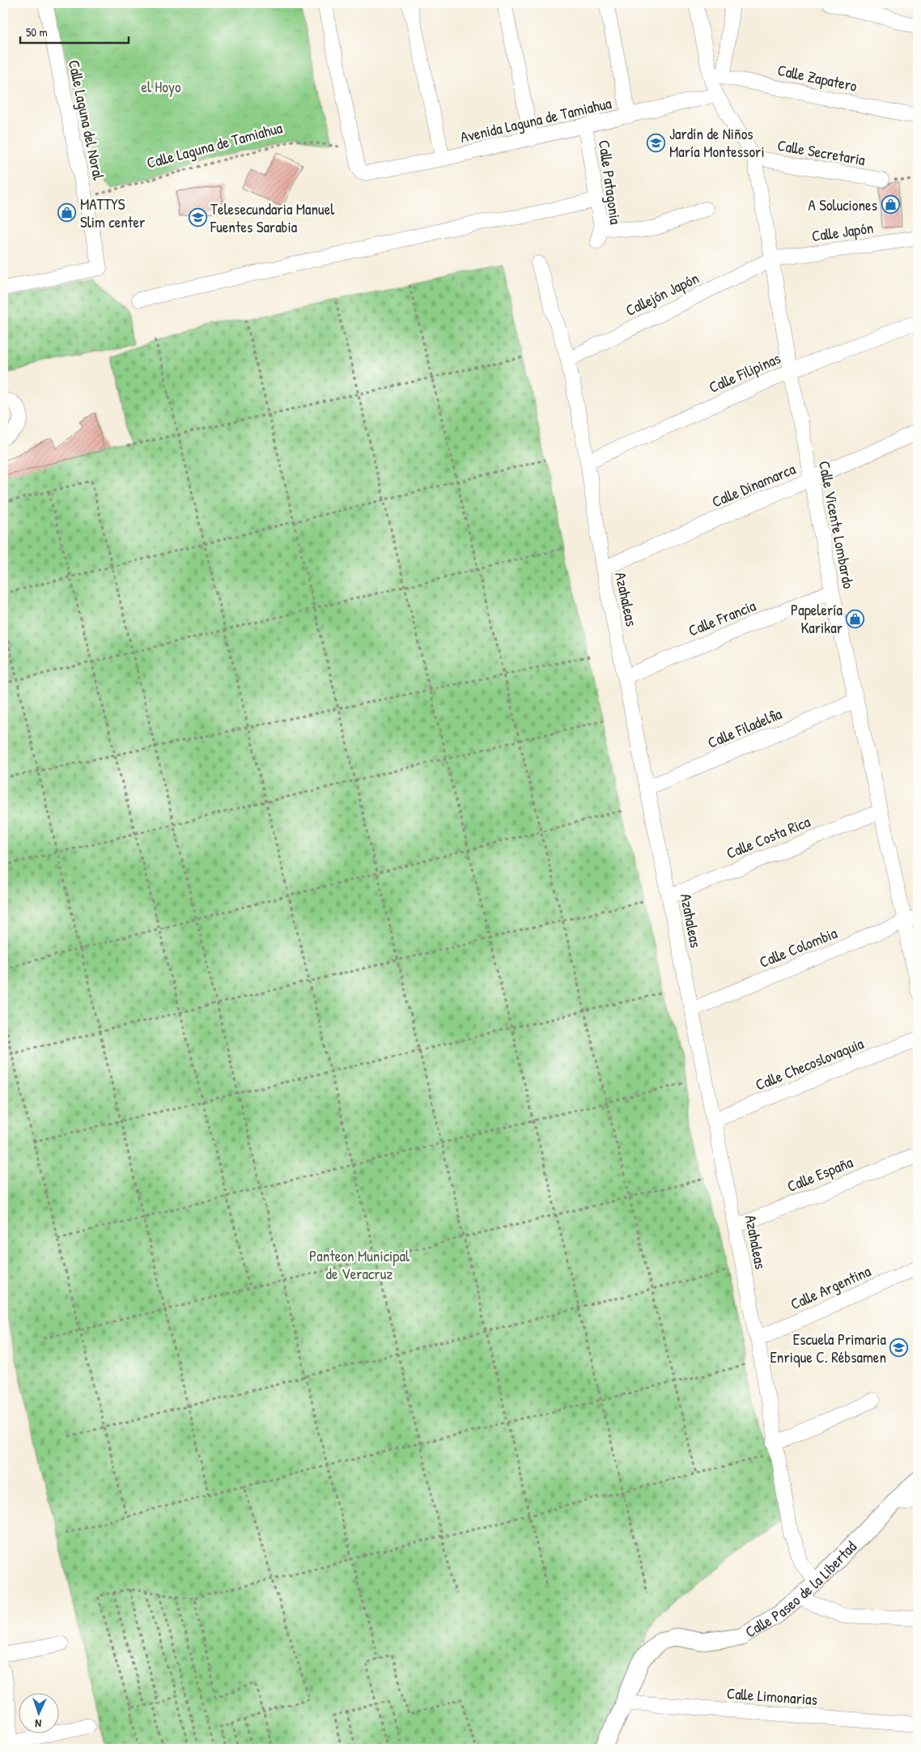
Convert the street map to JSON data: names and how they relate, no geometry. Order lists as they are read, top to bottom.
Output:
{
  "streets": {
    "street": [
      "Calle Zapatero",
      "Calle Laguna del Noral",
      "Avenida Laguna de Tamiahua",
      "Calle Secretaria",
      "Calle Patagonia",
      "Calle Japón",
      "Callejón Japón",
      "Calle Filipinas",
      "Calle Dinamarca",
      "Calle Vicente Lombardo",
      "Azahaleas",
      "Calle Francia",
      "Calle Filadelfia",
      "Calle Costa Rica",
      "Calle Colombia",
      "Calle Checoslovaquia",
      "Calle España",
      "Calle Argentina",
      "Calle Paseo de la Libertad",
      "Calle Limonarias"
    ],
    "path": ["Calle Laguna de Tamiahua"]
  },
  "crossings": [
    ["Calle Zapatero", "Calle Vicente Lombardo"],
    ["Calle Laguna del Noral", "Calle Laguna de Tamiahua"],
    ["Avenida Laguna de Tamiahua", "Calle Laguna de Tamiahua"],
    ["Avenida Laguna de Tamiahua", "Calle Patagonia"],
    ["Avenida Laguna de Tamiahua", "Calle Vicente Lombardo"],
    ["Calle Secretaria", "Calle Vicente Lombardo"],
    ["Calle Japón", "Callejón Japón"],
    ["Calle Japón", "Calle Vicente Lombardo"],
    ["Callejón Japón", "Calle Vicente Lombardo"],
    ["Callejón Japón", "Azahaleas"],
    ["Calle Filipinas", "Calle Vicente Lombardo"],
    ["Calle Filipinas", "Azahaleas"],
    ["Calle Dinamarca", "Calle Vicente Lombardo"],
    ["Calle Dinamarca", "Azahaleas"],
    ["Calle Vicente Lombardo", "Calle Francia"],
    ["Calle Vicente Lombardo", "Calle Filadelfia"],
    ["Calle Vicente Lombardo", "Calle Costa Rica"],
    ["Calle Vicente Lombardo", "Calle Colombia"],
    ["Azahaleas", "Calle Francia"],
    ["Azahaleas", "Calle Filadelfia"],
    ["Azahaleas", "Calle Costa Rica"],
    ["Azahaleas", "Calle Colombia"],
    ["Azahaleas", "Calle Checoslovaquia"],
    ["Azahaleas", "Calle España"],
    ["Azahaleas", "Calle Argentina"],
    ["Azahaleas", "Calle Paseo de la Libertad"],
    ["Calle Paseo de la Libertad", "Calle Limonarias"]
  ],
  "parks": ["el Hoyo", "Panteon Municipal de Veracruz"],
  "places": {
    "school or university": ["Jardín de Niños María Montessori", "Telesecundaria Manuel Fuentes Sarabia", "Escuela Primaria Enrique C. Rébsamen"],
    "shop": ["A Soluciones", "MATTYS Slim center", "Papelería Karikar"]
  },
  "scale_bar": "50 m",
  "north": "bottom"
}
